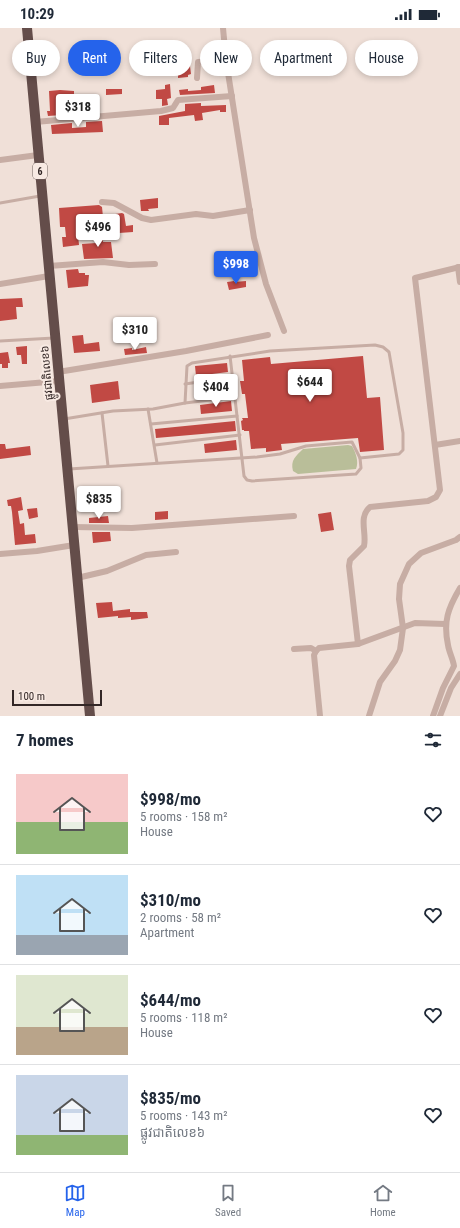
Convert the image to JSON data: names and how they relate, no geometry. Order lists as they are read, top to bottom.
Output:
{
  "streets": {
    "highway": ["6", "ផ្លូវជាតិលេខ៦"]
  },
  "scale_bar": "100 m",
  "page": {
    "status": "10:29",
    "chip": [
      "Buy",
      "Rent",
      "Filters",
      "New",
      "Apartment",
      "House"
    ],
    "price": [
      "$318",
      "$496",
      "$998",
      "$310",
      "$644",
      "$404",
      "$835"
    ],
    "scale": "100 m",
    "heading": "7 homes",
    "list": [
      {
        "name": "$998/mo",
        "note": "5 rooms · 158 m² · House"
      },
      {
        "name": "$310/mo",
        "note": "2 rooms · 58 m² · Apartment"
      },
      {
        "name": "$644/mo",
        "note": "5 rooms · 118 m² · House"
      },
      {
        "name": "$835/mo",
        "note": "5 rooms · 143 m² · ផ្លូវជាតិលេខ៦"
      }
    ],
    "tabs": ["Map", "Saved", "Home"]
  }
}
